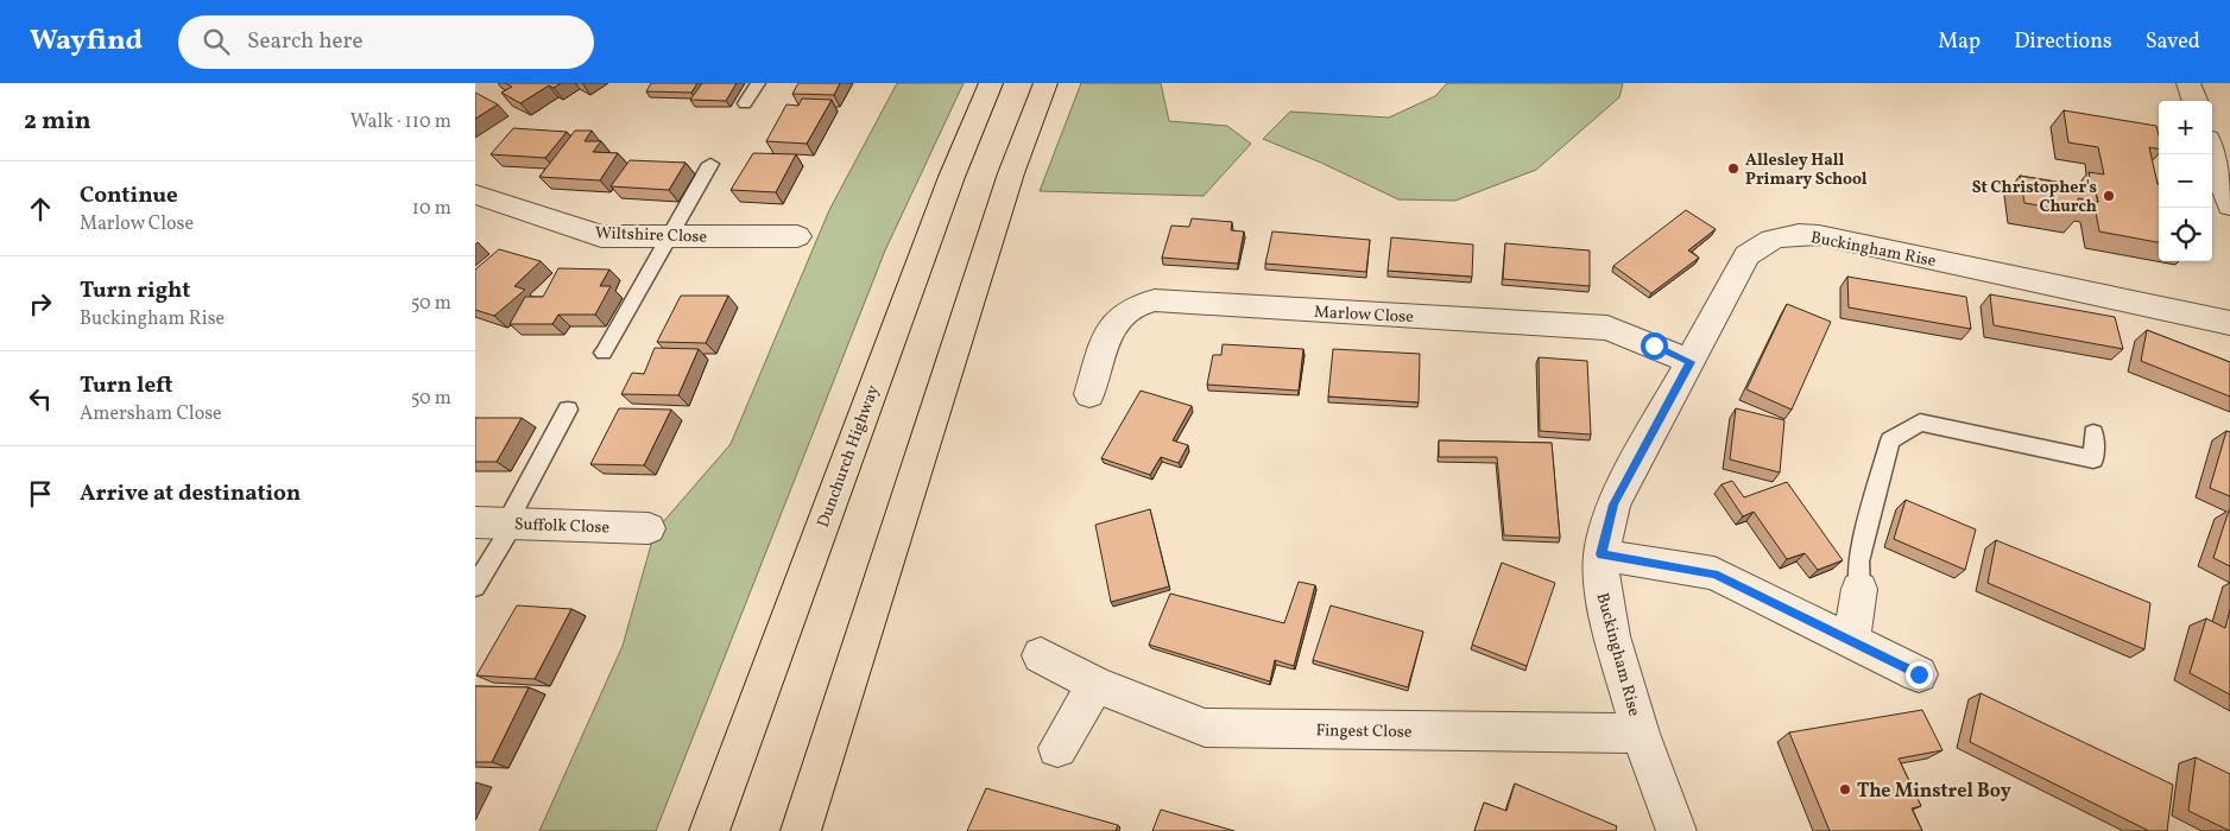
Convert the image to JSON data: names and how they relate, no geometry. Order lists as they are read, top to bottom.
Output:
{
  "streets": {
    "highway": ["Dunchurch Highway"],
    "street": [
      "Wiltshire Close",
      "Buckingham Rise",
      "Marlow Close",
      "Suffolk Close",
      "Fingest Close"
    ]
  },
  "crossings": [
    ["Buckingham Rise", "Marlow Close"],
    ["Buckingham Rise", "Fingest Close"]
  ],
  "places": ["Allesley Hall Primary School", "St Christopher's Church", "The Minstrel Boy"],
  "page": {
    "header": "Wayfind",
    "search": "Search here",
    "nav": ["Map", "Directions", "Saved"],
    "heading": ["2 min", "Walk · 110 m"],
    "map_buttons": ["+", "−"],
    "list": [
      ["Continue", "Marlow Close", "10 m"],
      ["Turn right", "Buckingham Rise", "50 m"],
      ["Turn left", "Amersham Close", "50 m"],
      "Arrive at destination"
    ]
  }
}
